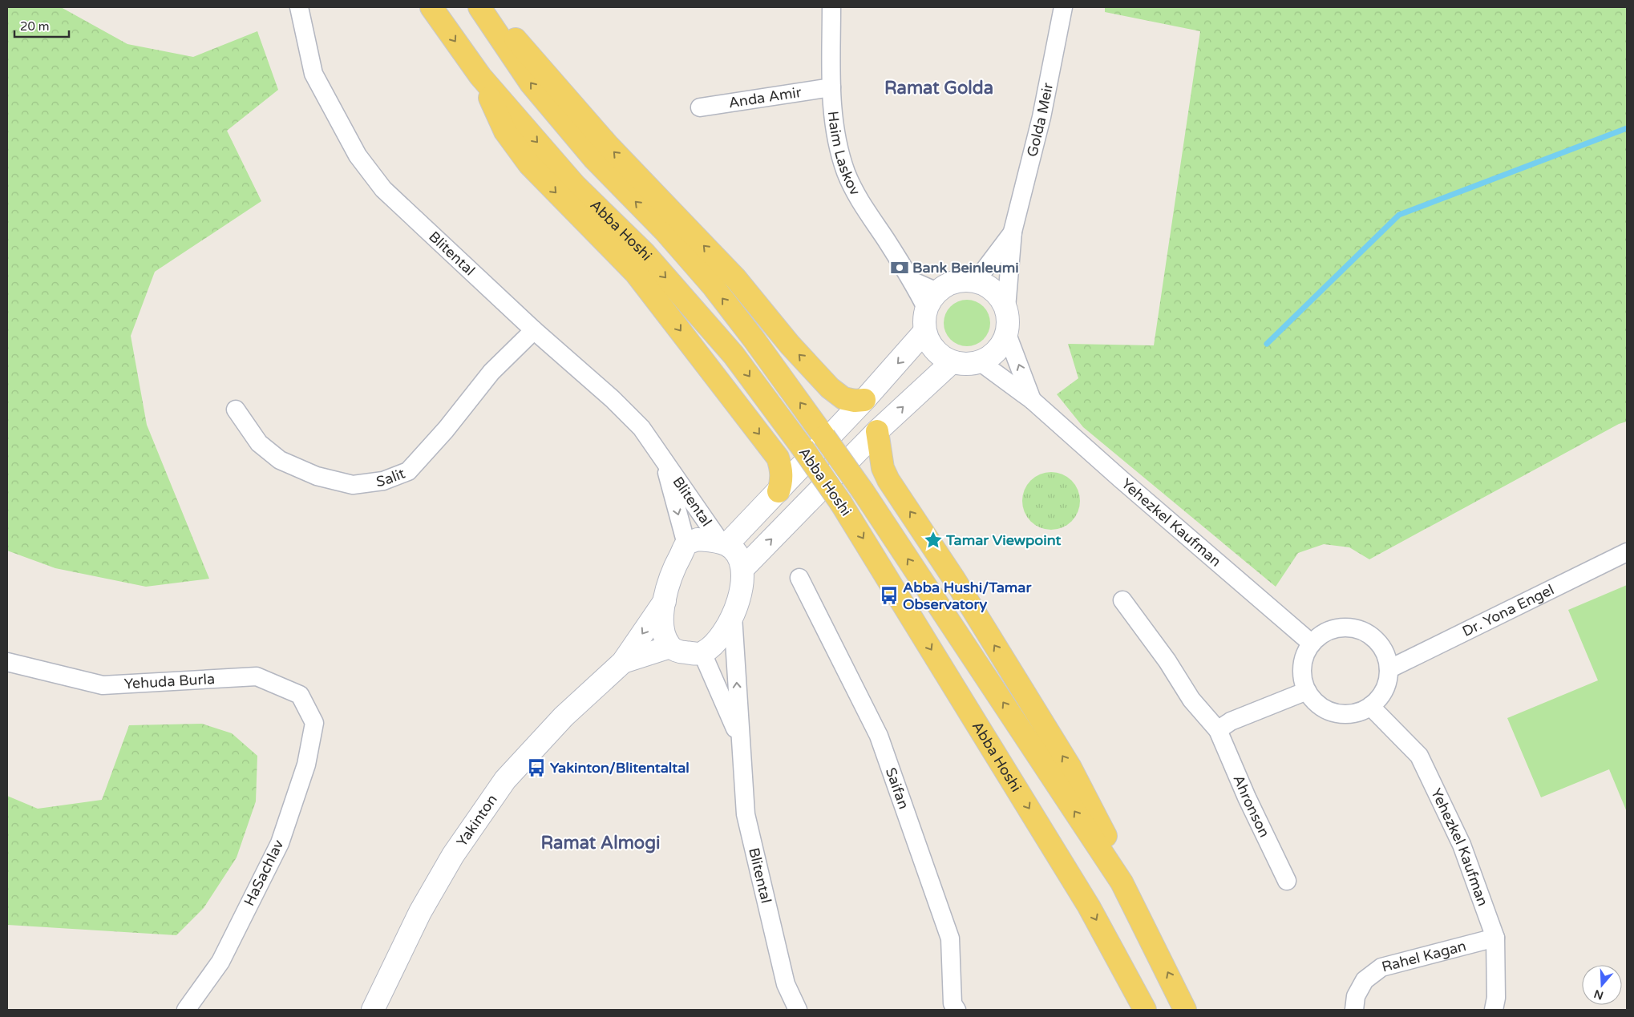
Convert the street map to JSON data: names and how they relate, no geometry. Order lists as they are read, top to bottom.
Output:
{
  "streets": {
    "main road": ["Abba Hoshi"],
    "street": [
      "Anda Amir",
      "Golda Meir",
      "Haim Laskov",
      "Blitental",
      "Salit",
      "Yehezkel Kaufman",
      "Dr. Yona Engel",
      "Yehuda Burla",
      "Saifan",
      "Ahronson",
      "Yakinton",
      "HaSachlav",
      "Rahel Kagan"
    ]
  },
  "crossings": [
    ["Anda Amir", "Haim Laskov"],
    ["Golda Meir", "Haim Laskov"],
    ["Golda Meir", "Yehezkel Kaufman"],
    ["Haim Laskov", "Yehezkel Kaufman"],
    ["Blitental", "Salit"],
    ["Blitental", "Yakinton"],
    ["Yehezkel Kaufman", "Dr. Yona Engel"],
    ["Yehezkel Kaufman", "Rahel Kagan"],
    ["Yehuda Burla", "HaSachlav"]
  ],
  "districts": ["Ramat Golda", "Ramat Almogi"],
  "places": {
    "bank": ["Bank Beinleumi"],
    "place": ["Tamar Viewpoint"],
    "bus stop": ["Abba Hushi/Tamar Observatory", "Yakinton/Blitentaltal"]
  },
  "scale_bar": "20 m",
  "north": "bottom"
}
